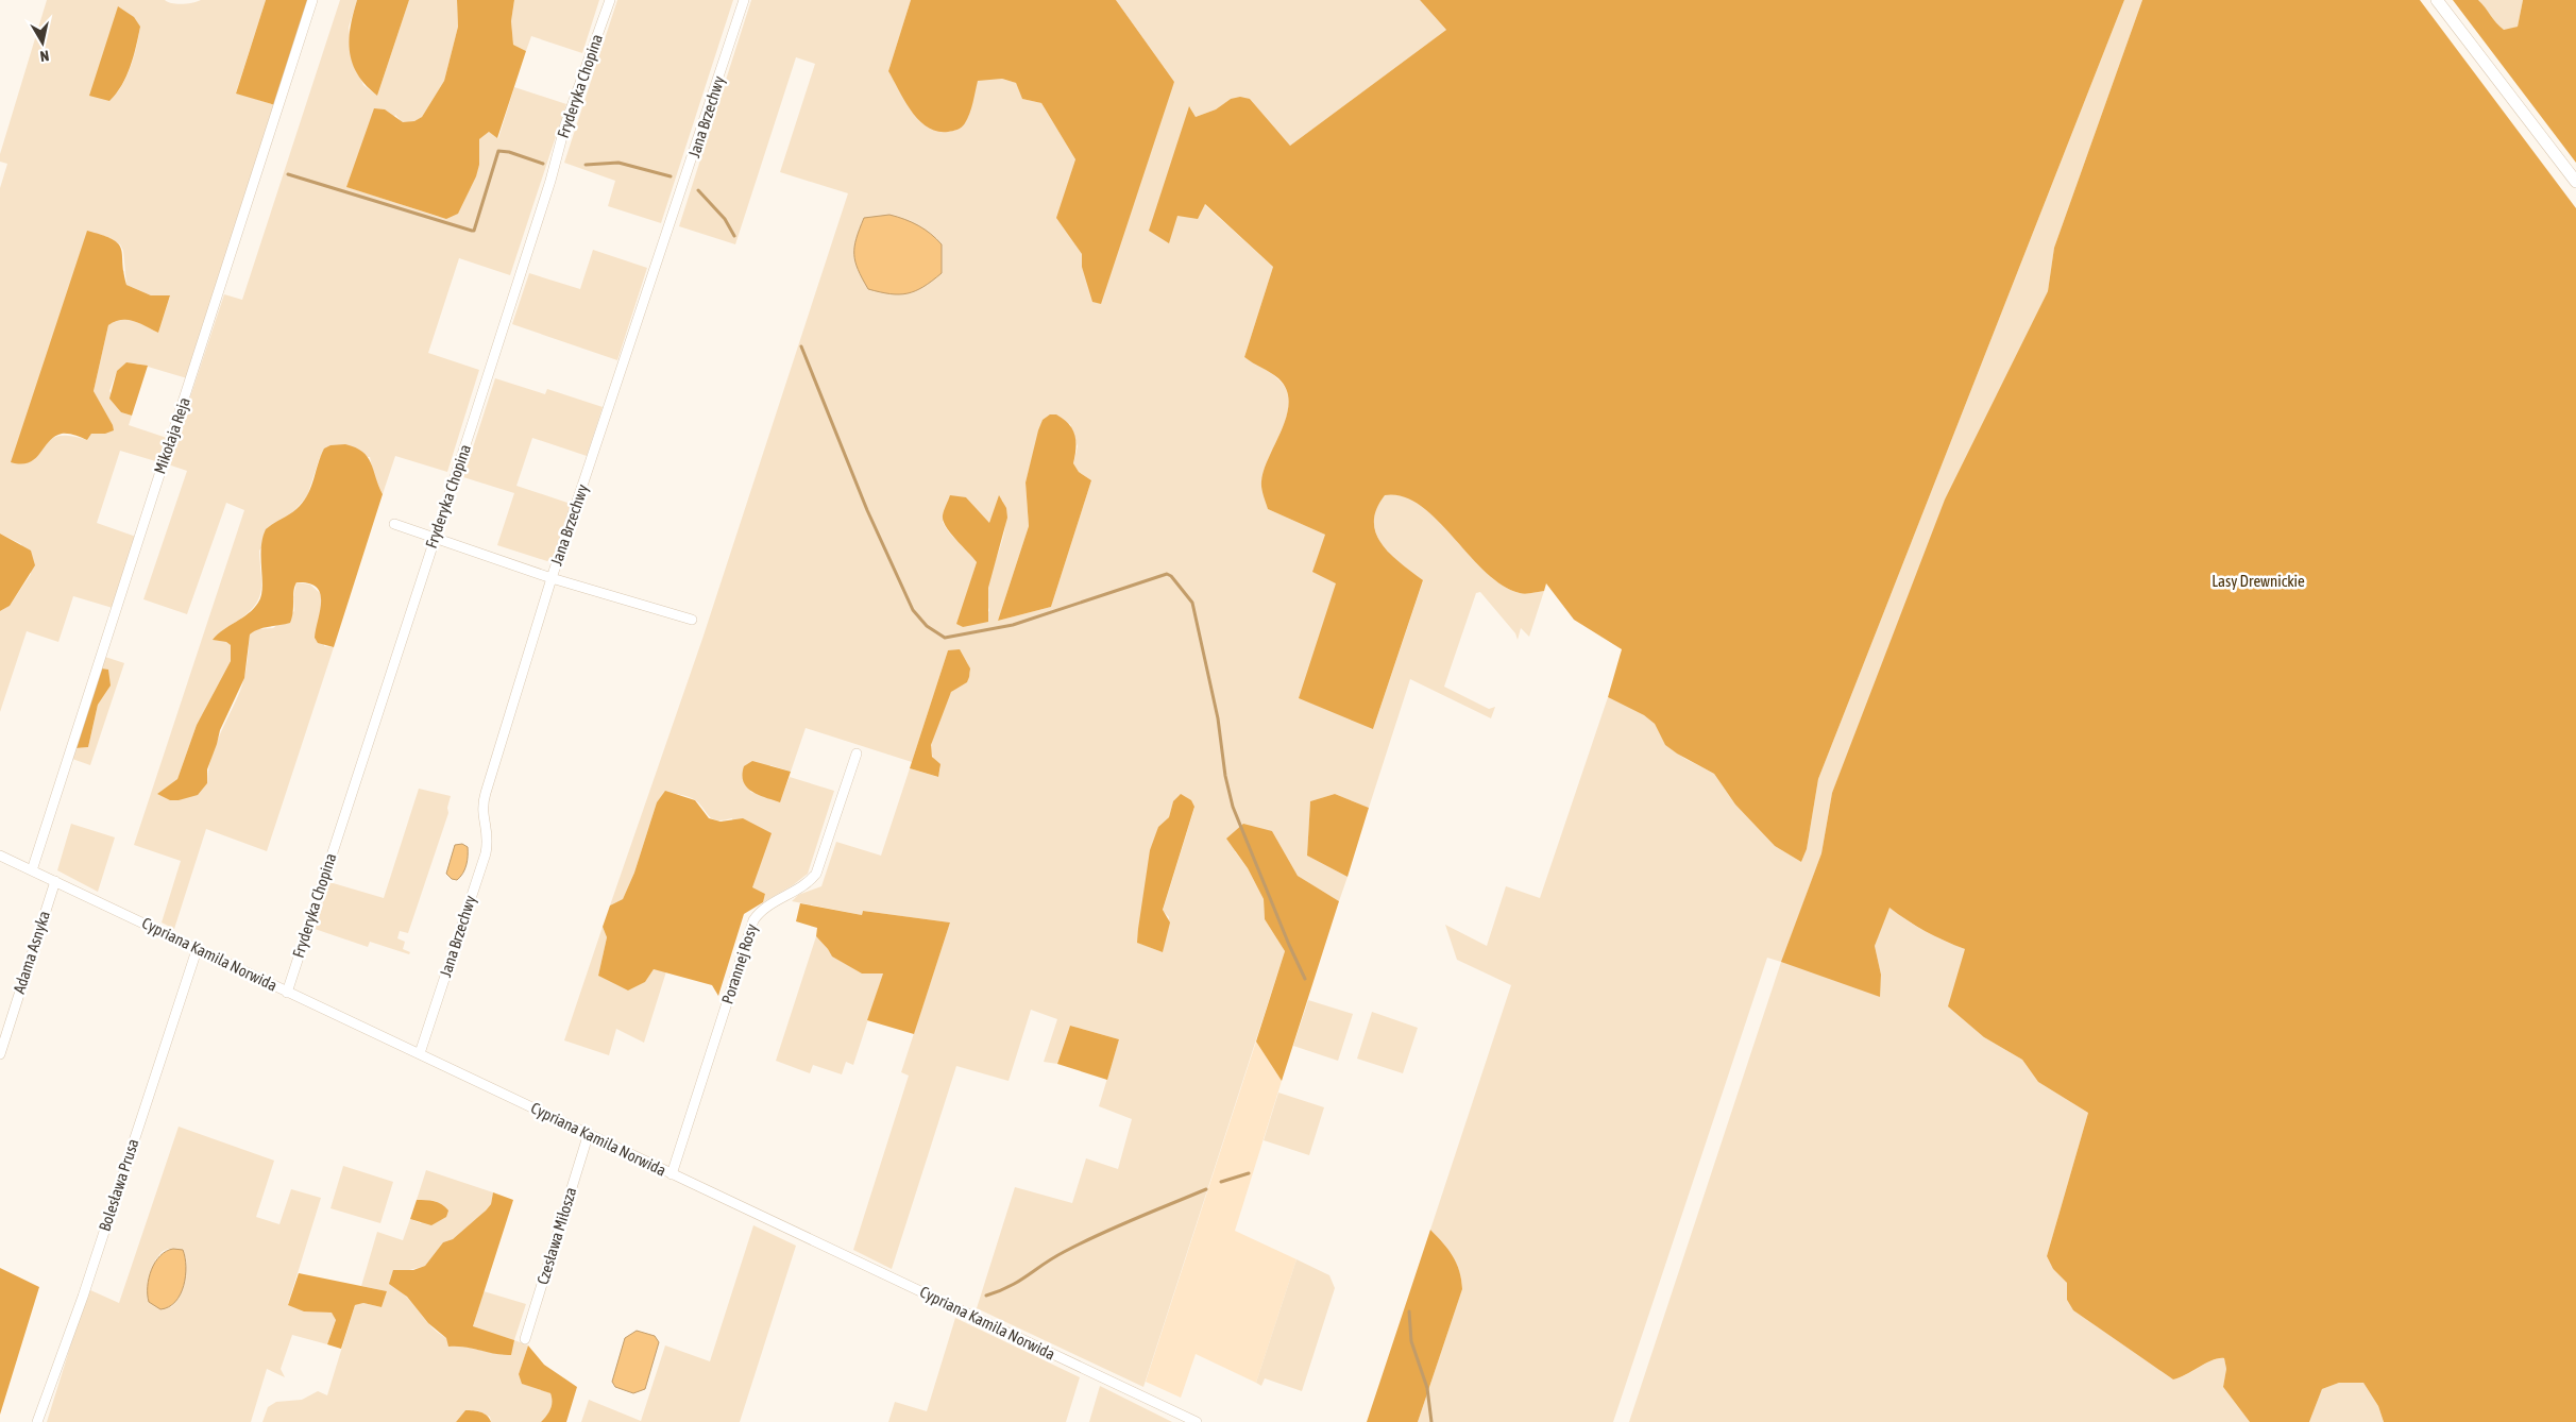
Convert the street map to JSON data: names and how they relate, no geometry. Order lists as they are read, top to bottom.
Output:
{
  "streets": {
    "street": [
      "Fryderyka Chopina",
      "Jana Brzechwy",
      "Mikołaja Reja",
      "Adama Asnyka",
      "Cypriana Kamila Norwida",
      "Porannej Rosy",
      "Bolesława Prusa",
      "Czesława Miłosza"
    ]
  },
  "crossings": [
    ["Fryderyka Chopina", "Cypriana Kamila Norwida"],
    ["Jana Brzechwy", "Cypriana Kamila Norwida"],
    ["Mikołaja Reja", "Cypriana Kamila Norwida"],
    ["Adama Asnyka", "Cypriana Kamila Norwida"],
    ["Cypriana Kamila Norwida", "Porannej Rosy"],
    ["Cypriana Kamila Norwida", "Bolesława Prusa"],
    ["Cypriana Kamila Norwida", "Czesława Miłosza"]
  ],
  "parks": ["Lasy Drewnickie"],
  "north": "bottom"
}
